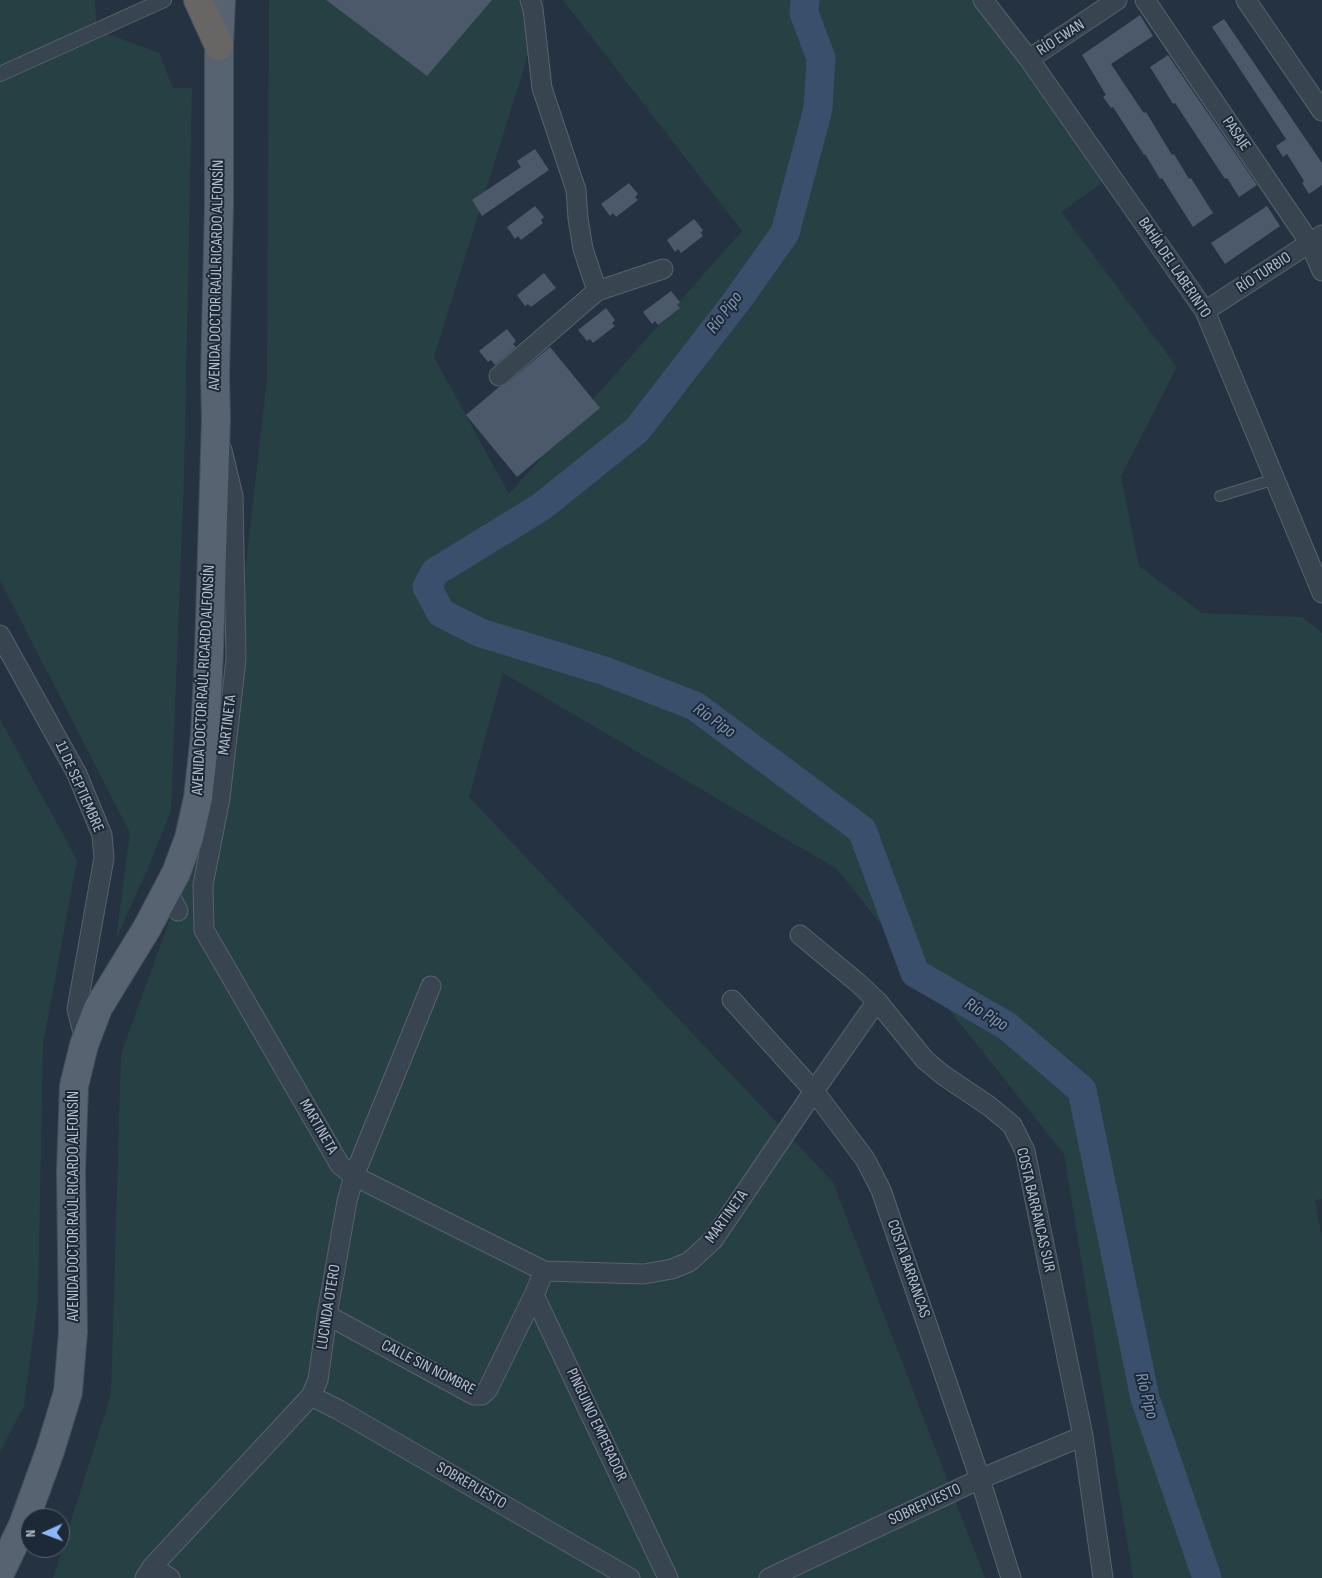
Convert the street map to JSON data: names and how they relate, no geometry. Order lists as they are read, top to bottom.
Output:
{
  "streets": {
    "main road": ["AVENIDA DOCTOR RAÚL RICARDO ALFONSÍN"],
    "street": [
      "RÍO EWAN",
      "PASAJE",
      "BAHÍA DEL LABERINTO",
      "RÍO TURBIO",
      "MARTINETA",
      "11 DE SEPTIEMBRE",
      "COSTA BARRANCAS SUR",
      "COSTA BARRANCAS",
      "LUCINDA OTERO",
      "CALLE SIN NOMBRE",
      "PINGUINO EMPERADOR",
      "SOBREPUESTO"
    ]
  },
  "crossings": [
    ["RÍO EWAN", "BAHÍA DEL LABERINTO"],
    ["PASAJE", "RÍO TURBIO"],
    ["BAHÍA DEL LABERINTO", "RÍO TURBIO"],
    ["AVENIDA DOCTOR RAÚL RICARDO ALFONSÍN", "MARTINETA"],
    ["AVENIDA DOCTOR RAÚL RICARDO ALFONSÍN", "11 DE SEPTIEMBRE"],
    ["MARTINETA", "COSTA BARRANCAS SUR"],
    ["MARTINETA", "COSTA BARRANCAS"],
    ["MARTINETA", "LUCINDA OTERO"],
    ["COSTA BARRANCAS SUR", "SOBREPUESTO"],
    ["COSTA BARRANCAS", "SOBREPUESTO"],
    ["LUCINDA OTERO", "CALLE SIN NOMBRE"],
    ["LUCINDA OTERO", "SOBREPUESTO"],
    ["CALLE SIN NOMBRE", "PINGUINO EMPERADOR"]
  ],
  "water": ["Río Pipo"],
  "north": "left"
}
